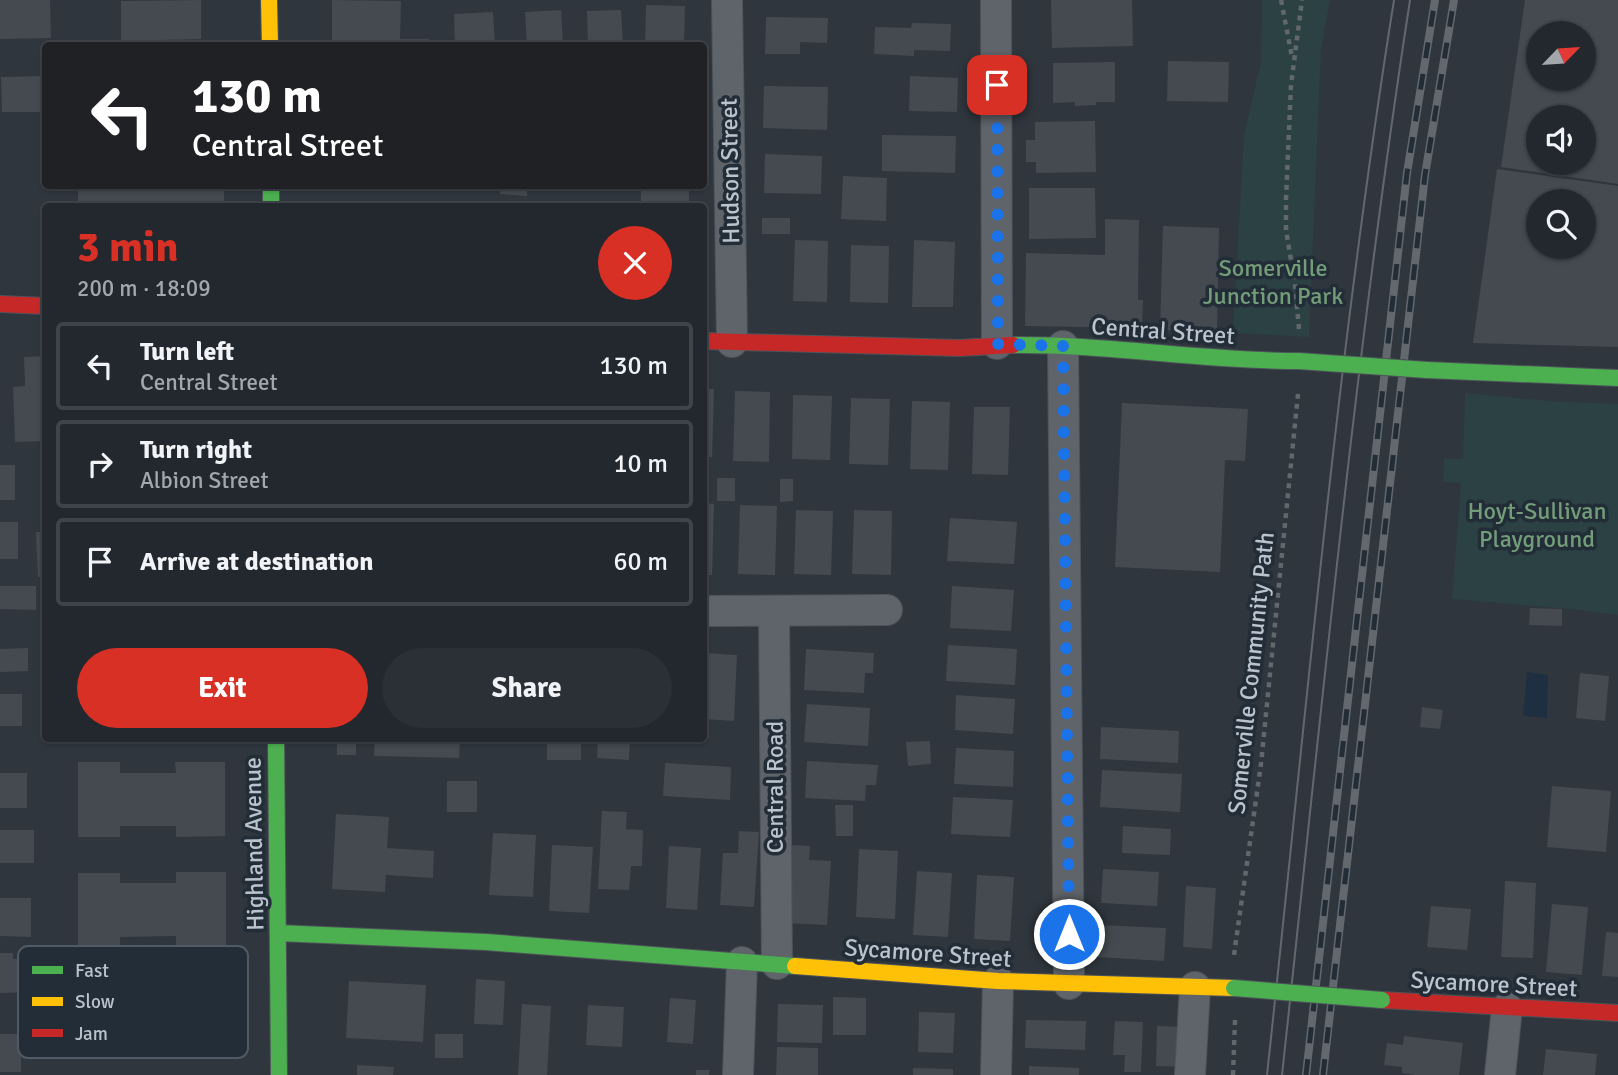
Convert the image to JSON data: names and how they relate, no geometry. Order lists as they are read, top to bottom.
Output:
{
  "streets": {
    "street": [
      "Hudson Street",
      "Central Street",
      "Central Road",
      "Highland Avenue",
      "Sycamore Street"
    ],
    "path": ["Somerville Community Path"]
  },
  "crossings": [
    ["Hudson Street", "Central Street"],
    ["Central Road", "Sycamore Street"],
    ["Highland Avenue", "Sycamore Street"]
  ],
  "parks": ["Somerville Junction Park", "Hoyt-Sullivan Playground"],
  "legend": ["Fast", "Slow", "Jam"],
  "north": "top right",
  "page": {
    "turn": ["130 m", "Central Street"],
    "heading": ["3 min", "200 m · 18:09"],
    "list": [
      {
        "name": "Turn left",
        "note": "Central Street",
        "value": "130 m"
      },
      {
        "name": "Turn right",
        "note": "Albion Street",
        "value": "10 m"
      },
      {
        "name": "Arrive at destination",
        "value": "60 m"
      }
    ],
    "buttons": ["Exit", "Share"]
  }
}
